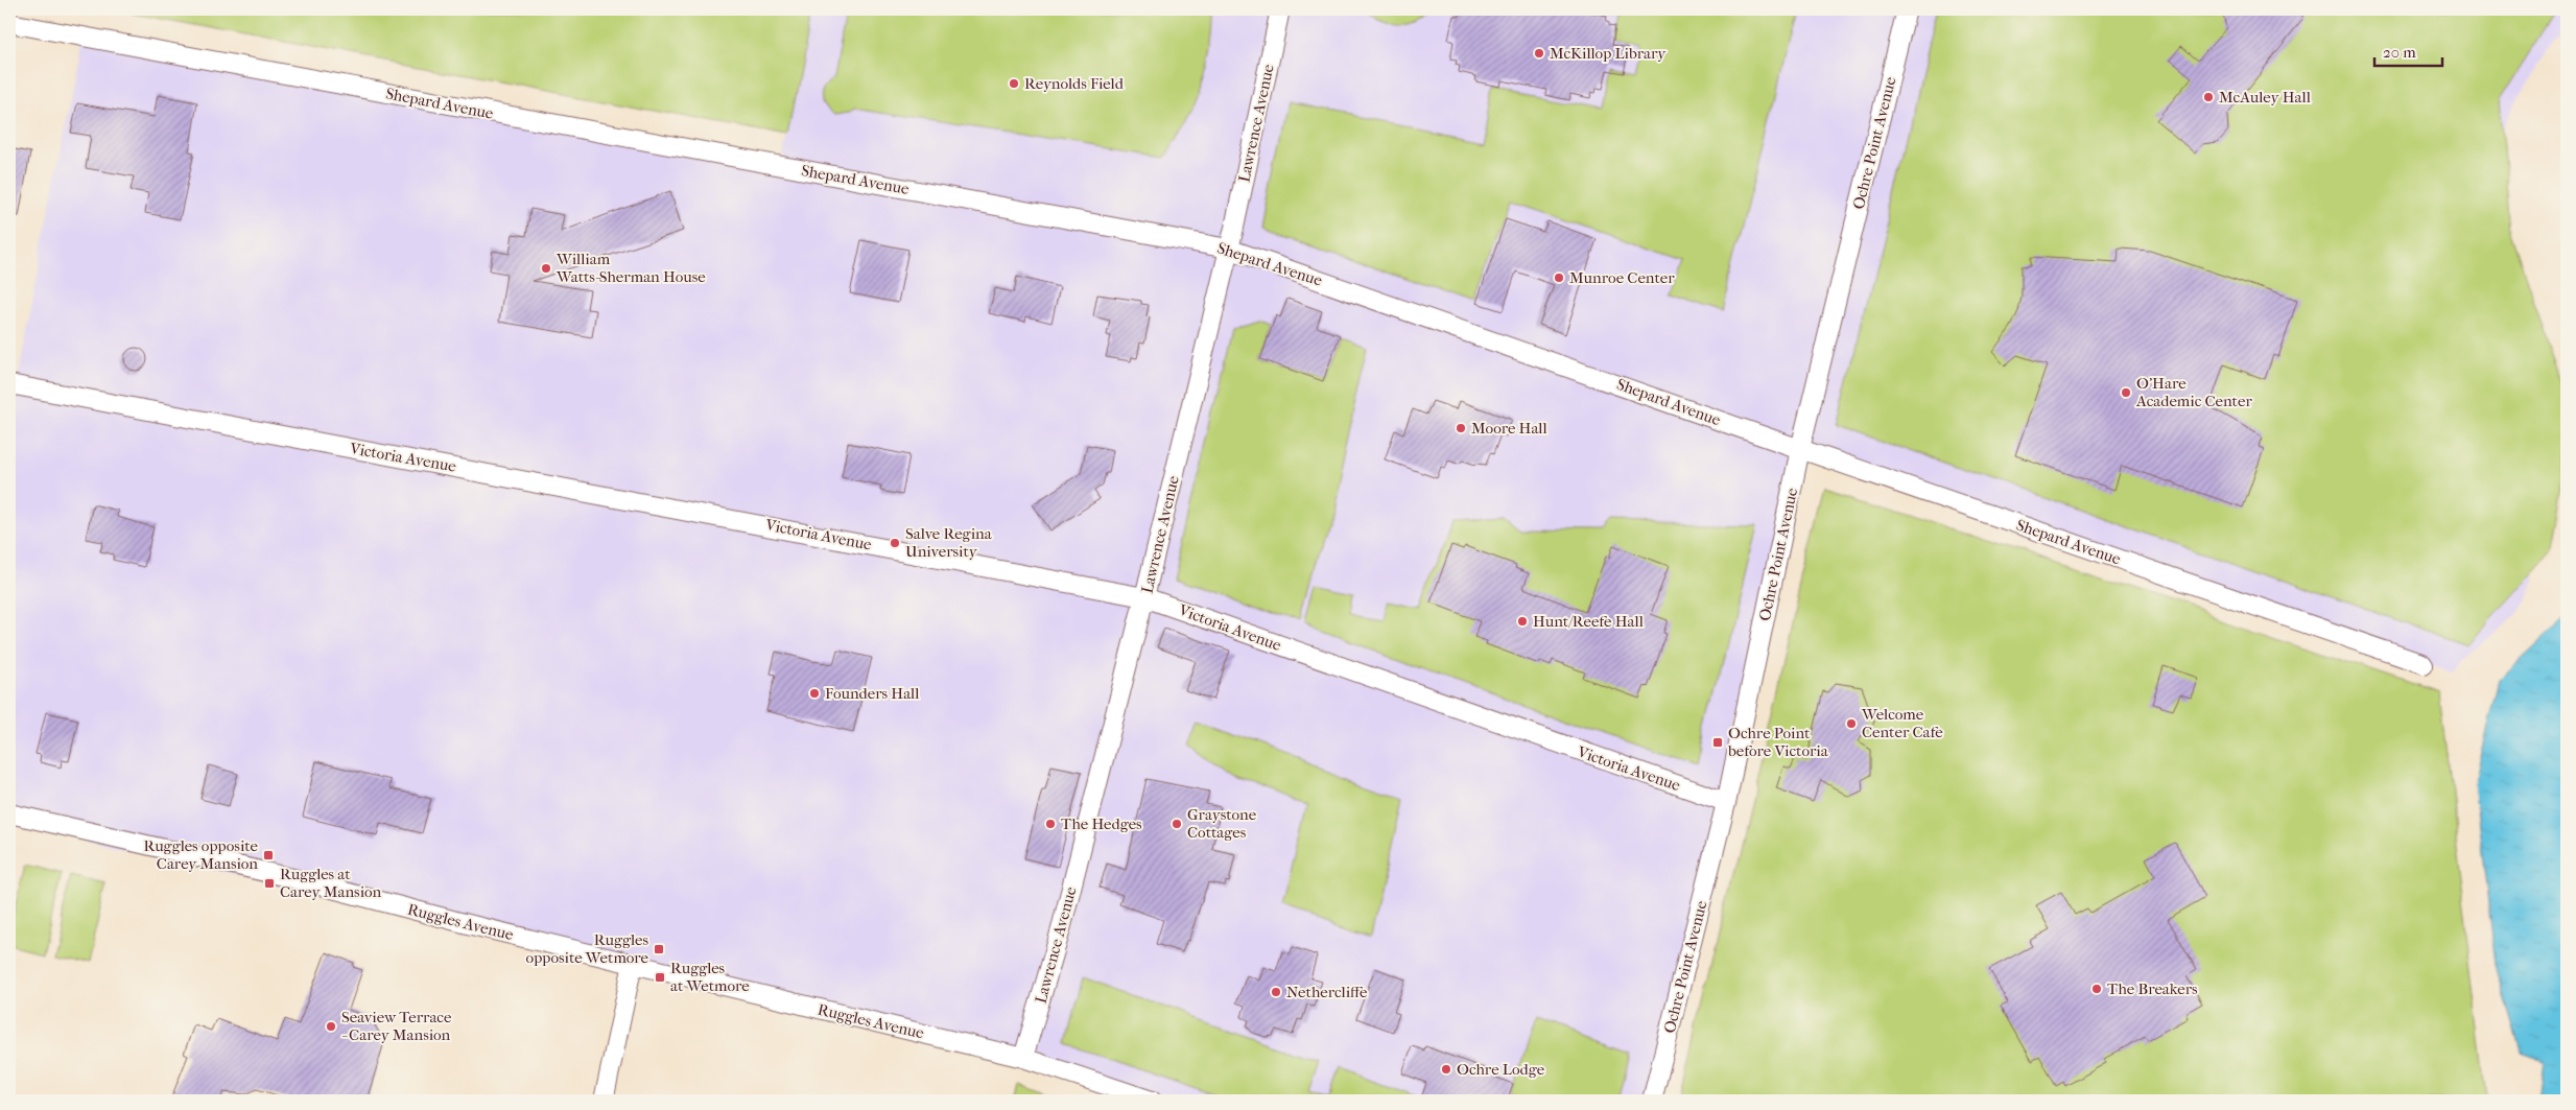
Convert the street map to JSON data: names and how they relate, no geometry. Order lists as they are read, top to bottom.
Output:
{
  "streets": {
    "street": [
      "Shepard Avenue",
      "Lawrence Avenue",
      "Ochre Point Avenue",
      "Victoria Avenue",
      "Ruggles Avenue"
    ]
  },
  "crossings": [
    ["Shepard Avenue", "Lawrence Avenue"],
    ["Shepard Avenue", "Ochre Point Avenue"],
    ["Lawrence Avenue", "Victoria Avenue"],
    ["Lawrence Avenue", "Ruggles Avenue"],
    ["Ochre Point Avenue", "Victoria Avenue"]
  ],
  "places": {
    "other": [
      "McKillop Library",
      "Reynolds Field",
      "McAuley Hall",
      "William Watts-Sherman House",
      "Munroe Center",
      "O'Hare Academic Center",
      "Moore Hall",
      "Salve Regina University",
      "Hunt/Reefe Hall",
      "Founders Hall",
      "Welcome Center Cafe",
      "The Hedges",
      "Graystone Cottages",
      "The Breakers",
      "Nethercliffe",
      "Seaview Terrace - Carey Mansion",
      "Ochre Lodge"
    ],
    "transit": [
      "Ochre Point before Victoria",
      "Ruggles opposite Carey Mansion",
      "Ruggles at Carey Mansion",
      "Ruggles opposite Wetmore",
      "Ruggles at Wetmore"
    ]
  },
  "scale_bar": "20 m"
}
